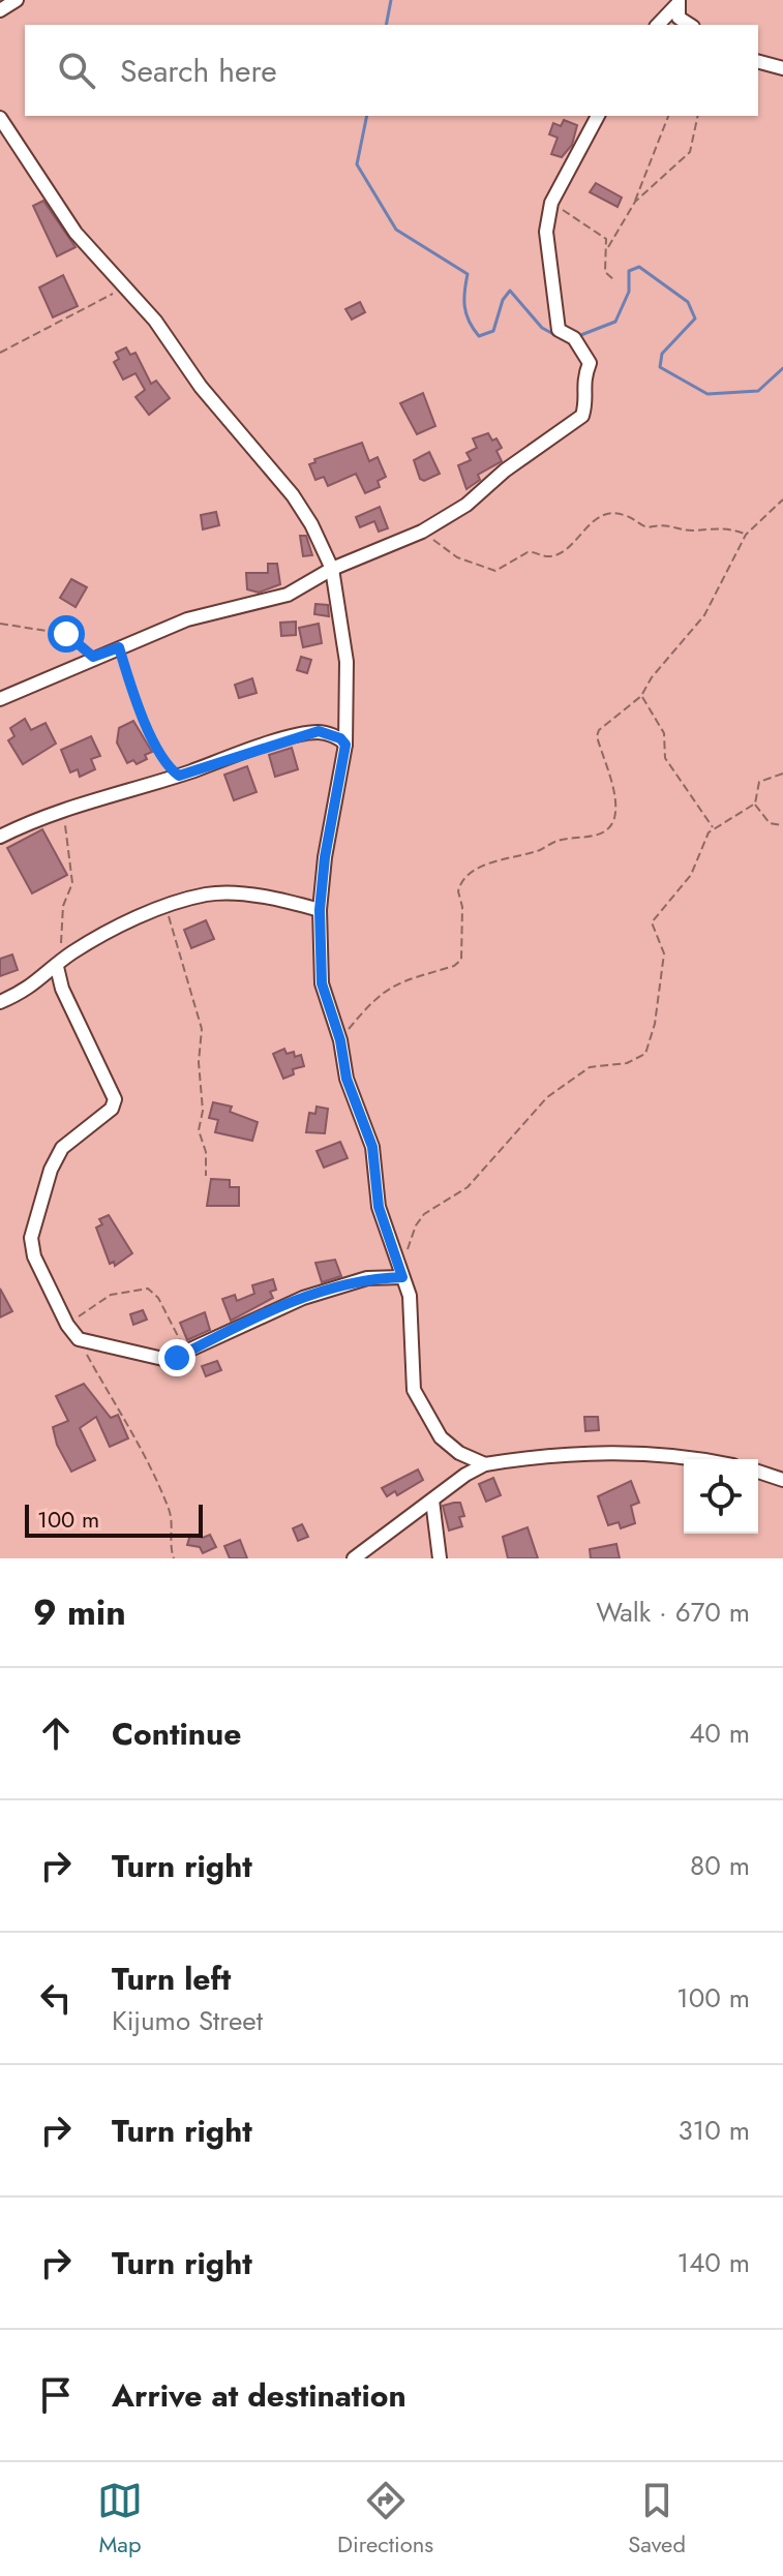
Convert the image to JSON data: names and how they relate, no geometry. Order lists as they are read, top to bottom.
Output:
{
  "scale_bar": "100 m",
  "page": {
    "search": "Search here",
    "scale": "100 m",
    "heading": ["9 min", "Walk · 670 m"],
    "list": [
      ["Continue", "40 m"],
      ["Turn right", "80 m"],
      ["Turn left", "Kijumo Street", "100 m"],
      ["Turn right", "310 m"],
      ["Turn right", "140 m"],
      "Arrive at destination"
    ],
    "nav": ["Map", "Directions", "Saved"]
  }
}
